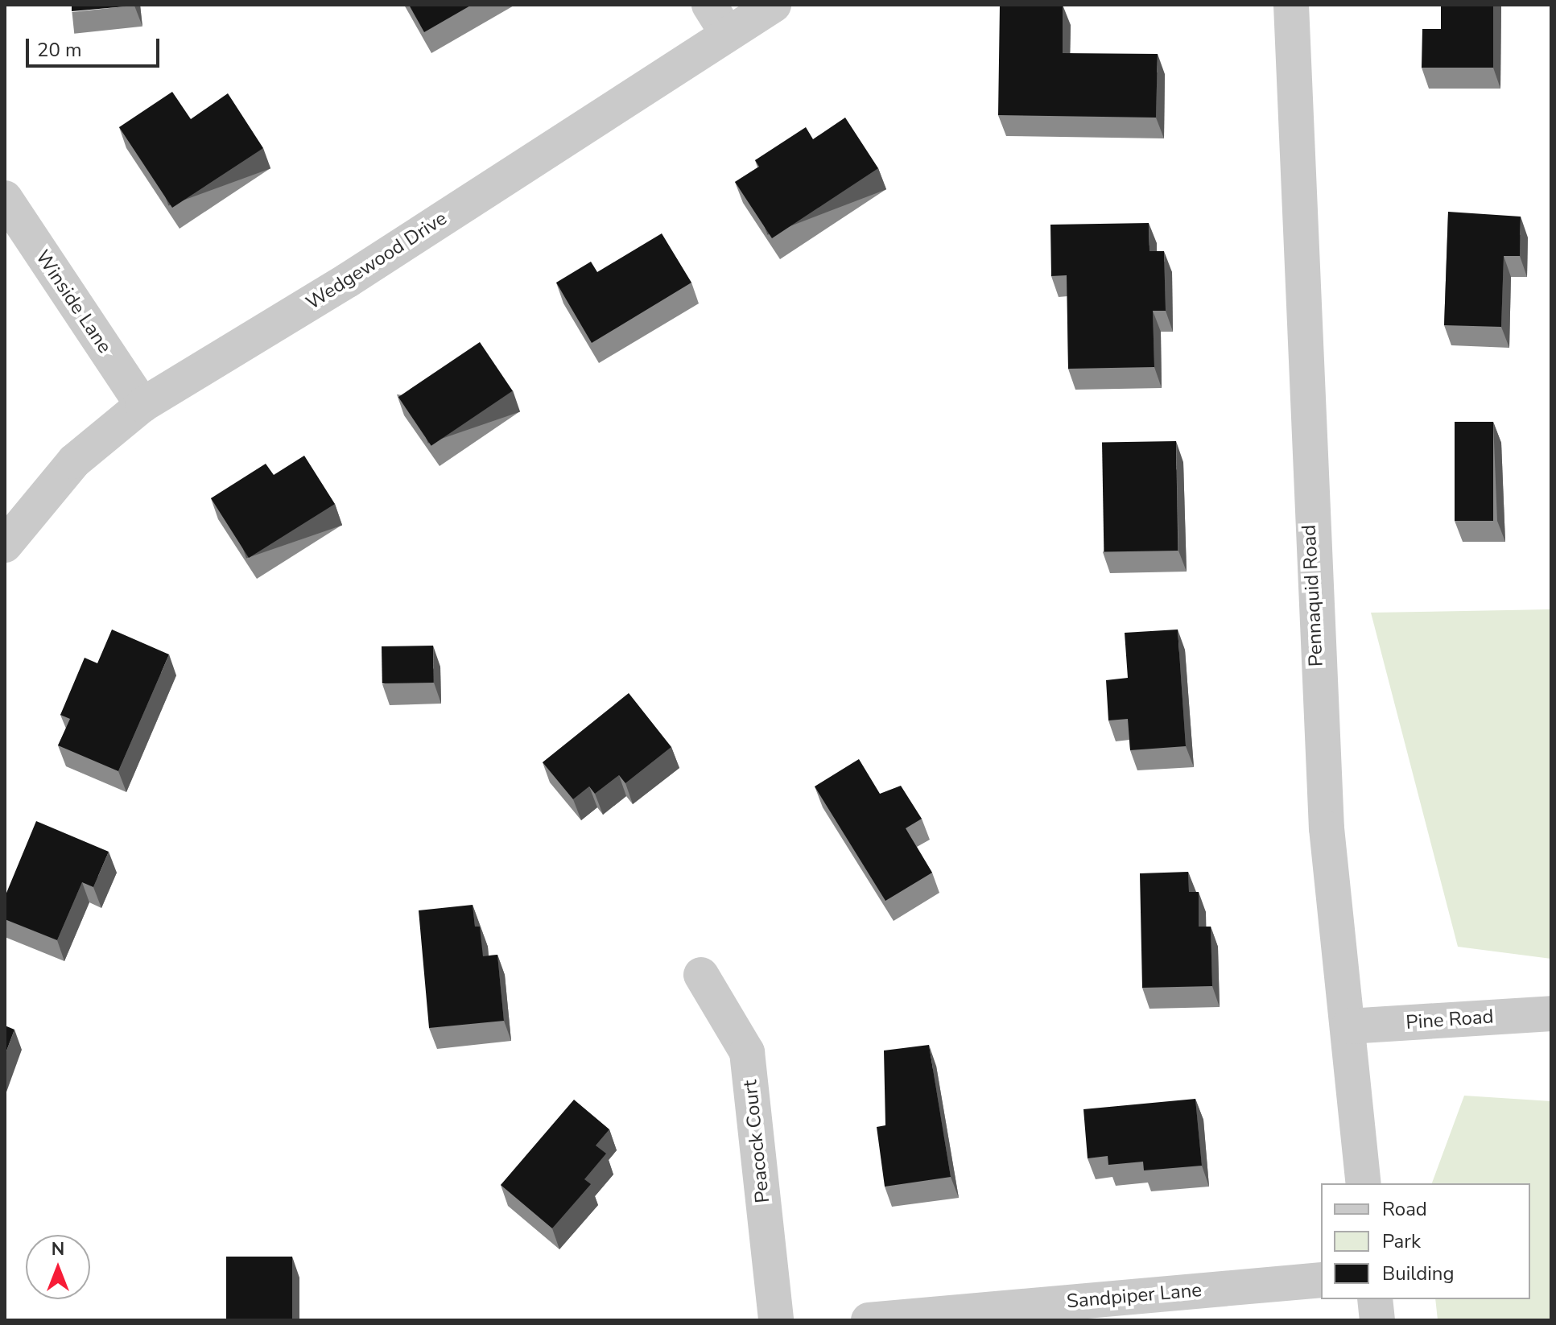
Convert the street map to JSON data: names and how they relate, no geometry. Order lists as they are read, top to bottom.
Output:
{
  "streets": {
    "street": [
      "Wedgewood Drive",
      "Winside Lane",
      "Pennaquid Road",
      "Pine Road",
      "Peacock Court",
      "Sandpiper Lane"
    ]
  },
  "crossings": [
    ["Wedgewood Drive", "Winside Lane"],
    ["Pennaquid Road", "Pine Road"]
  ],
  "legend": ["Road", "Park", "Building"],
  "scale_bar": "20 m",
  "north": "top"
}
